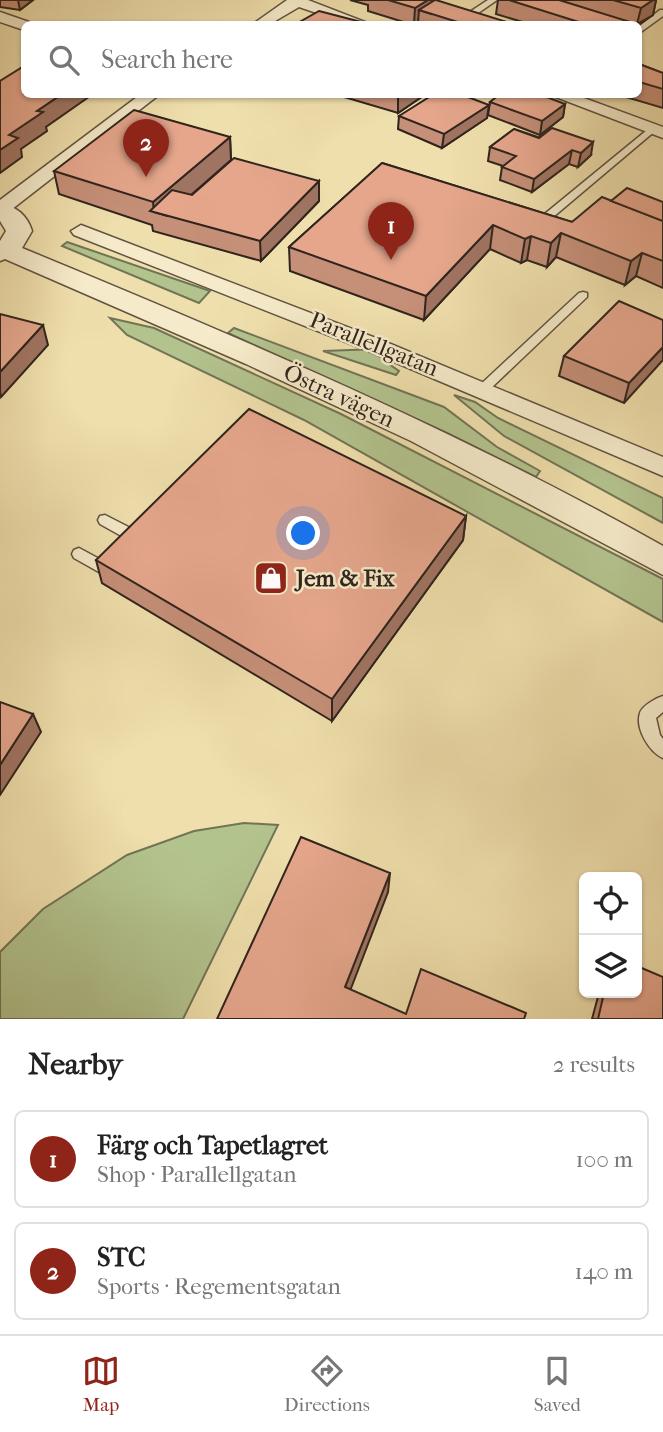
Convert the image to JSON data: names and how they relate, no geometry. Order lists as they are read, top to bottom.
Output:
{
  "streets": {
    "street": ["Parallellgatan", "Östra vägen"]
  },
  "places": {
    "shop": ["Jem & Fix"]
  },
  "page": {
    "search": "Search here",
    "pins": ["2", "1"],
    "heading": ["Nearby", "2 results"],
    "list": [
      {
        "mark": "1",
        "name": "Färg och Tapetlagret",
        "note": "Shop · Parallellgatan",
        "value": "100 m"
      },
      {
        "mark": "2",
        "name": "STC",
        "note": "Sports · Regementsgatan",
        "value": "140 m"
      }
    ],
    "nav": ["Map", "Directions", "Saved"]
  }
}
